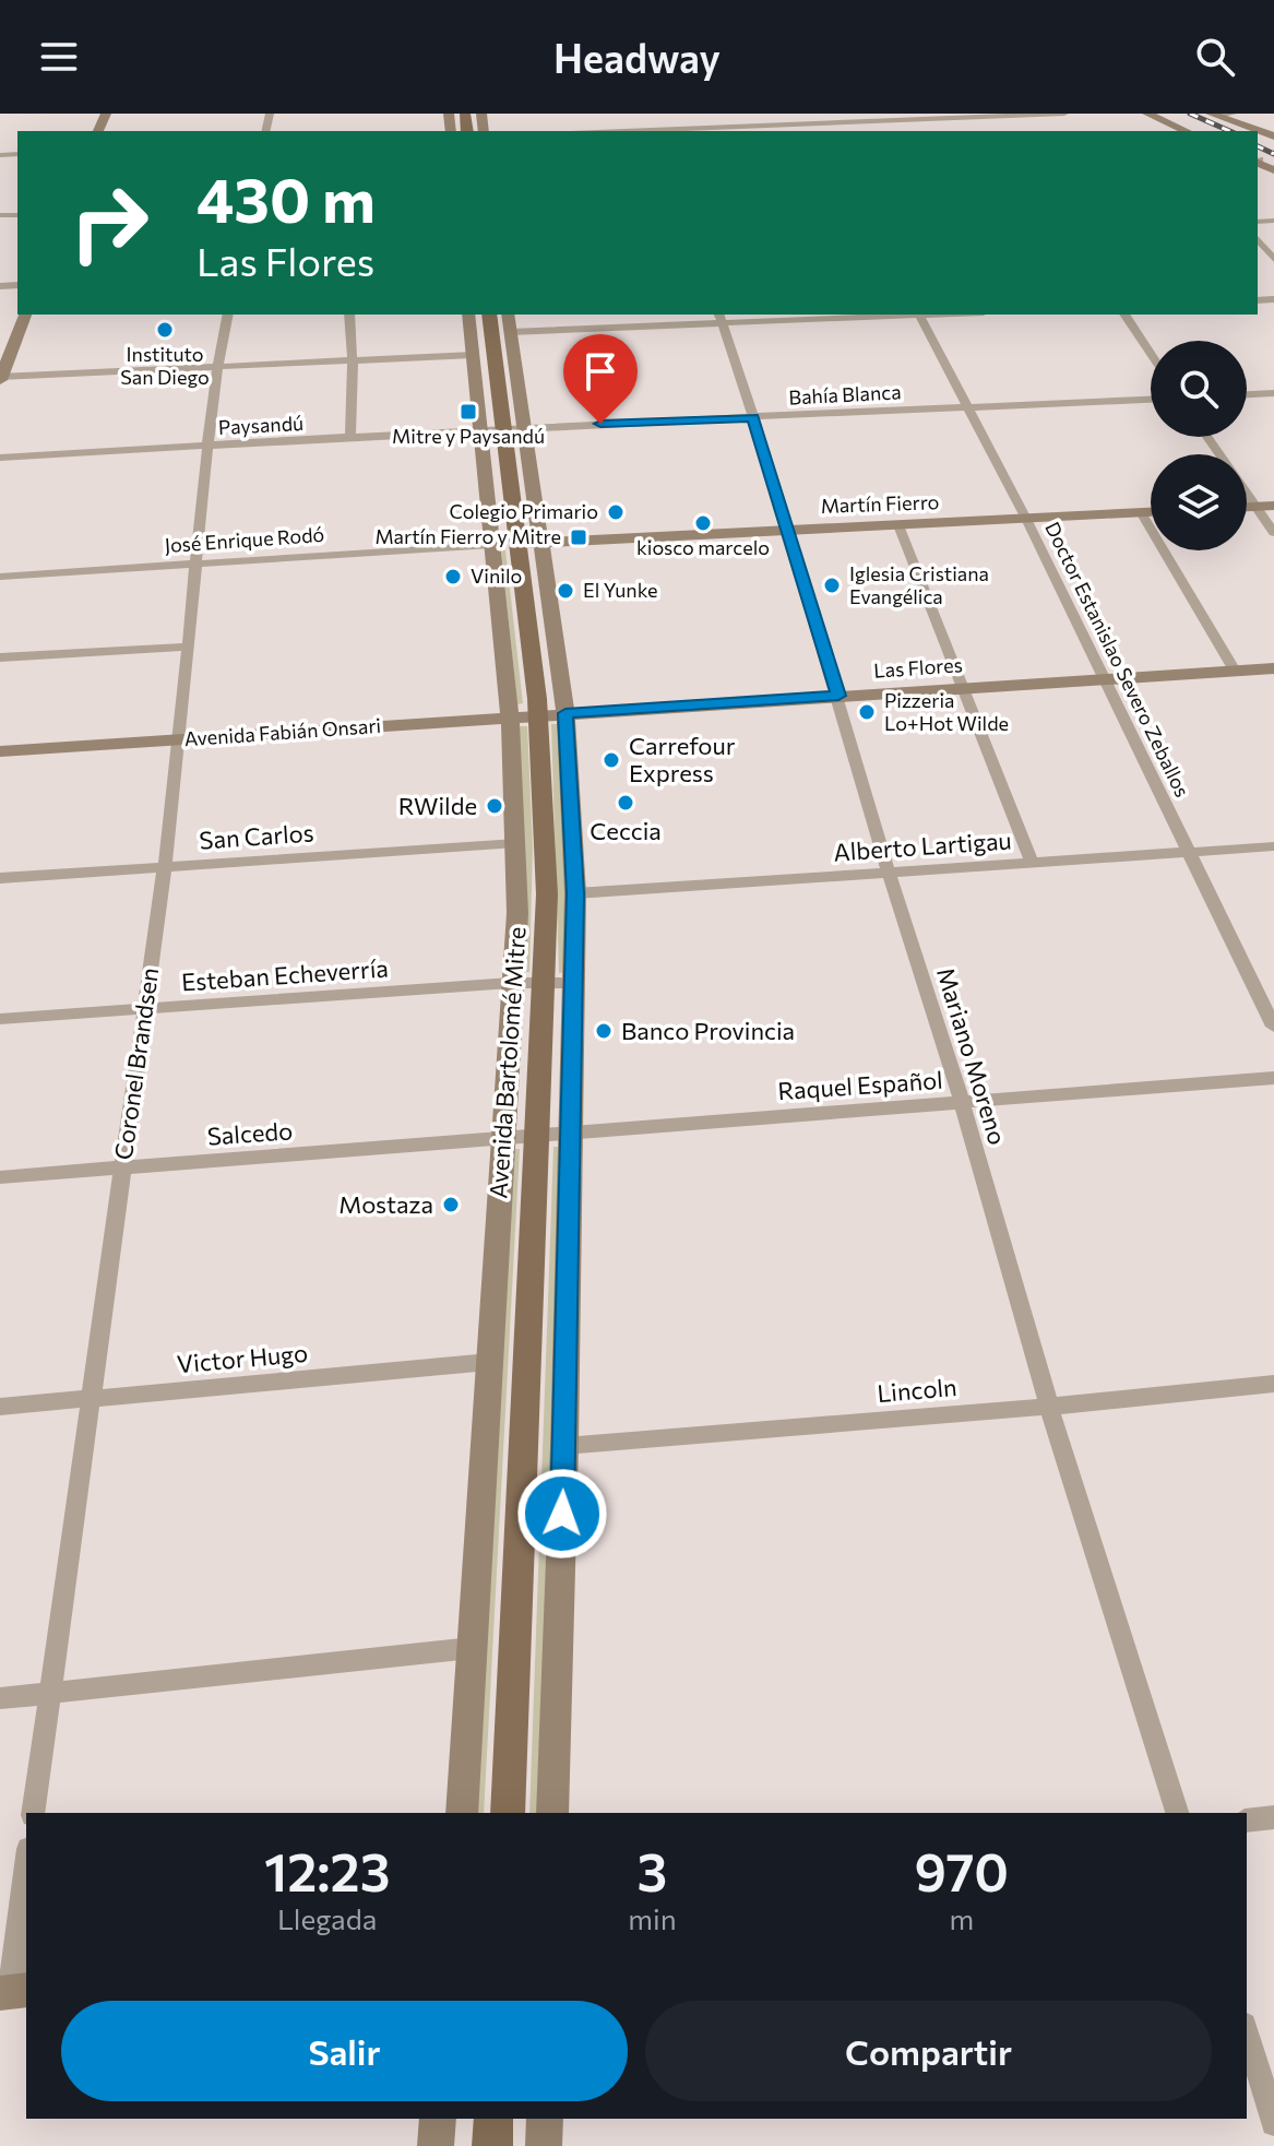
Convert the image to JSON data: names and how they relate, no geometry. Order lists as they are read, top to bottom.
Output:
{
  "streets": {
    "main road": ["Avenida Bartolomé Mitre"],
    "street": [
      "Bahía Blanca",
      "Paysandú",
      "Martín Fierro",
      "José Enrique Rodó",
      "Doctor Estanislao Severo Zeballos",
      "Las Flores",
      "Avenida Fabián Onsari",
      "San Carlos",
      "Alberto Lartigau",
      "Esteban Echeverría",
      "Mariano Moreno",
      "Coronel Brandsen",
      "Raquel Español",
      "Salcedo",
      "Victor Hugo",
      "Lincoln"
    ]
  },
  "crossings": [
    ["Bahía Blanca", "Paysandú"],
    ["Bahía Blanca", "Doctor Estanislao Severo Zeballos"],
    ["Bahía Blanca", "Mariano Moreno"],
    ["Paysandú", "Avenida Bartolomé Mitre"],
    ["Paysandú", "Coronel Brandsen"],
    ["Martín Fierro", "José Enrique Rodó"],
    ["Martín Fierro", "Doctor Estanislao Severo Zeballos"],
    ["Martín Fierro", "Mariano Moreno"],
    ["Martín Fierro", "Avenida Bartolomé Mitre"],
    ["José Enrique Rodó", "Avenida Bartolomé Mitre"],
    ["José Enrique Rodó", "Coronel Brandsen"],
    ["Doctor Estanislao Severo Zeballos", "Las Flores"],
    ["Doctor Estanislao Severo Zeballos", "Alberto Lartigau"],
    ["Las Flores", "Avenida Fabián Onsari"],
    ["Las Flores", "Mariano Moreno"],
    ["Avenida Fabián Onsari", "Avenida Bartolomé Mitre"],
    ["Avenida Fabián Onsari", "Coronel Brandsen"],
    ["San Carlos", "Avenida Bartolomé Mitre"],
    ["San Carlos", "Coronel Brandsen"],
    ["Alberto Lartigau", "Mariano Moreno"],
    ["Esteban Echeverría", "Avenida Bartolomé Mitre"],
    ["Esteban Echeverría", "Coronel Brandsen"],
    ["Mariano Moreno", "Raquel Español"],
    ["Mariano Moreno", "Lincoln"],
    ["Avenida Bartolomé Mitre", "Raquel Español"],
    ["Avenida Bartolomé Mitre", "Salcedo"],
    ["Avenida Bartolomé Mitre", "Victor Hugo"],
    ["Coronel Brandsen", "Salcedo"],
    ["Coronel Brandsen", "Victor Hugo"],
    ["Raquel Español", "Salcedo"]
  ],
  "places": {
    "other": [
      "Instituto San Diego",
      "Colegio Primario",
      "kiosco marcelo",
      "Vinilo",
      "Iglesia Cristiana Evangélica",
      "El Yunke",
      "Pizzeria Lo+Hot Wilde",
      "Carrefour Express",
      "Ceccia",
      "RWilde",
      "Banco Provincia",
      "Mostaza"
    ],
    "transit": ["Mitre y Paysandú", "Martín Fierro y Mitre"]
  },
  "page": {
    "header": "Headway",
    "turn": ["430 m", "Las Flores"],
    "eta": [
      "12:23",
      "Llegada",
      "3",
      "min",
      "970",
      "m"
    ],
    "buttons": ["Salir", "Compartir"]
  }
}
